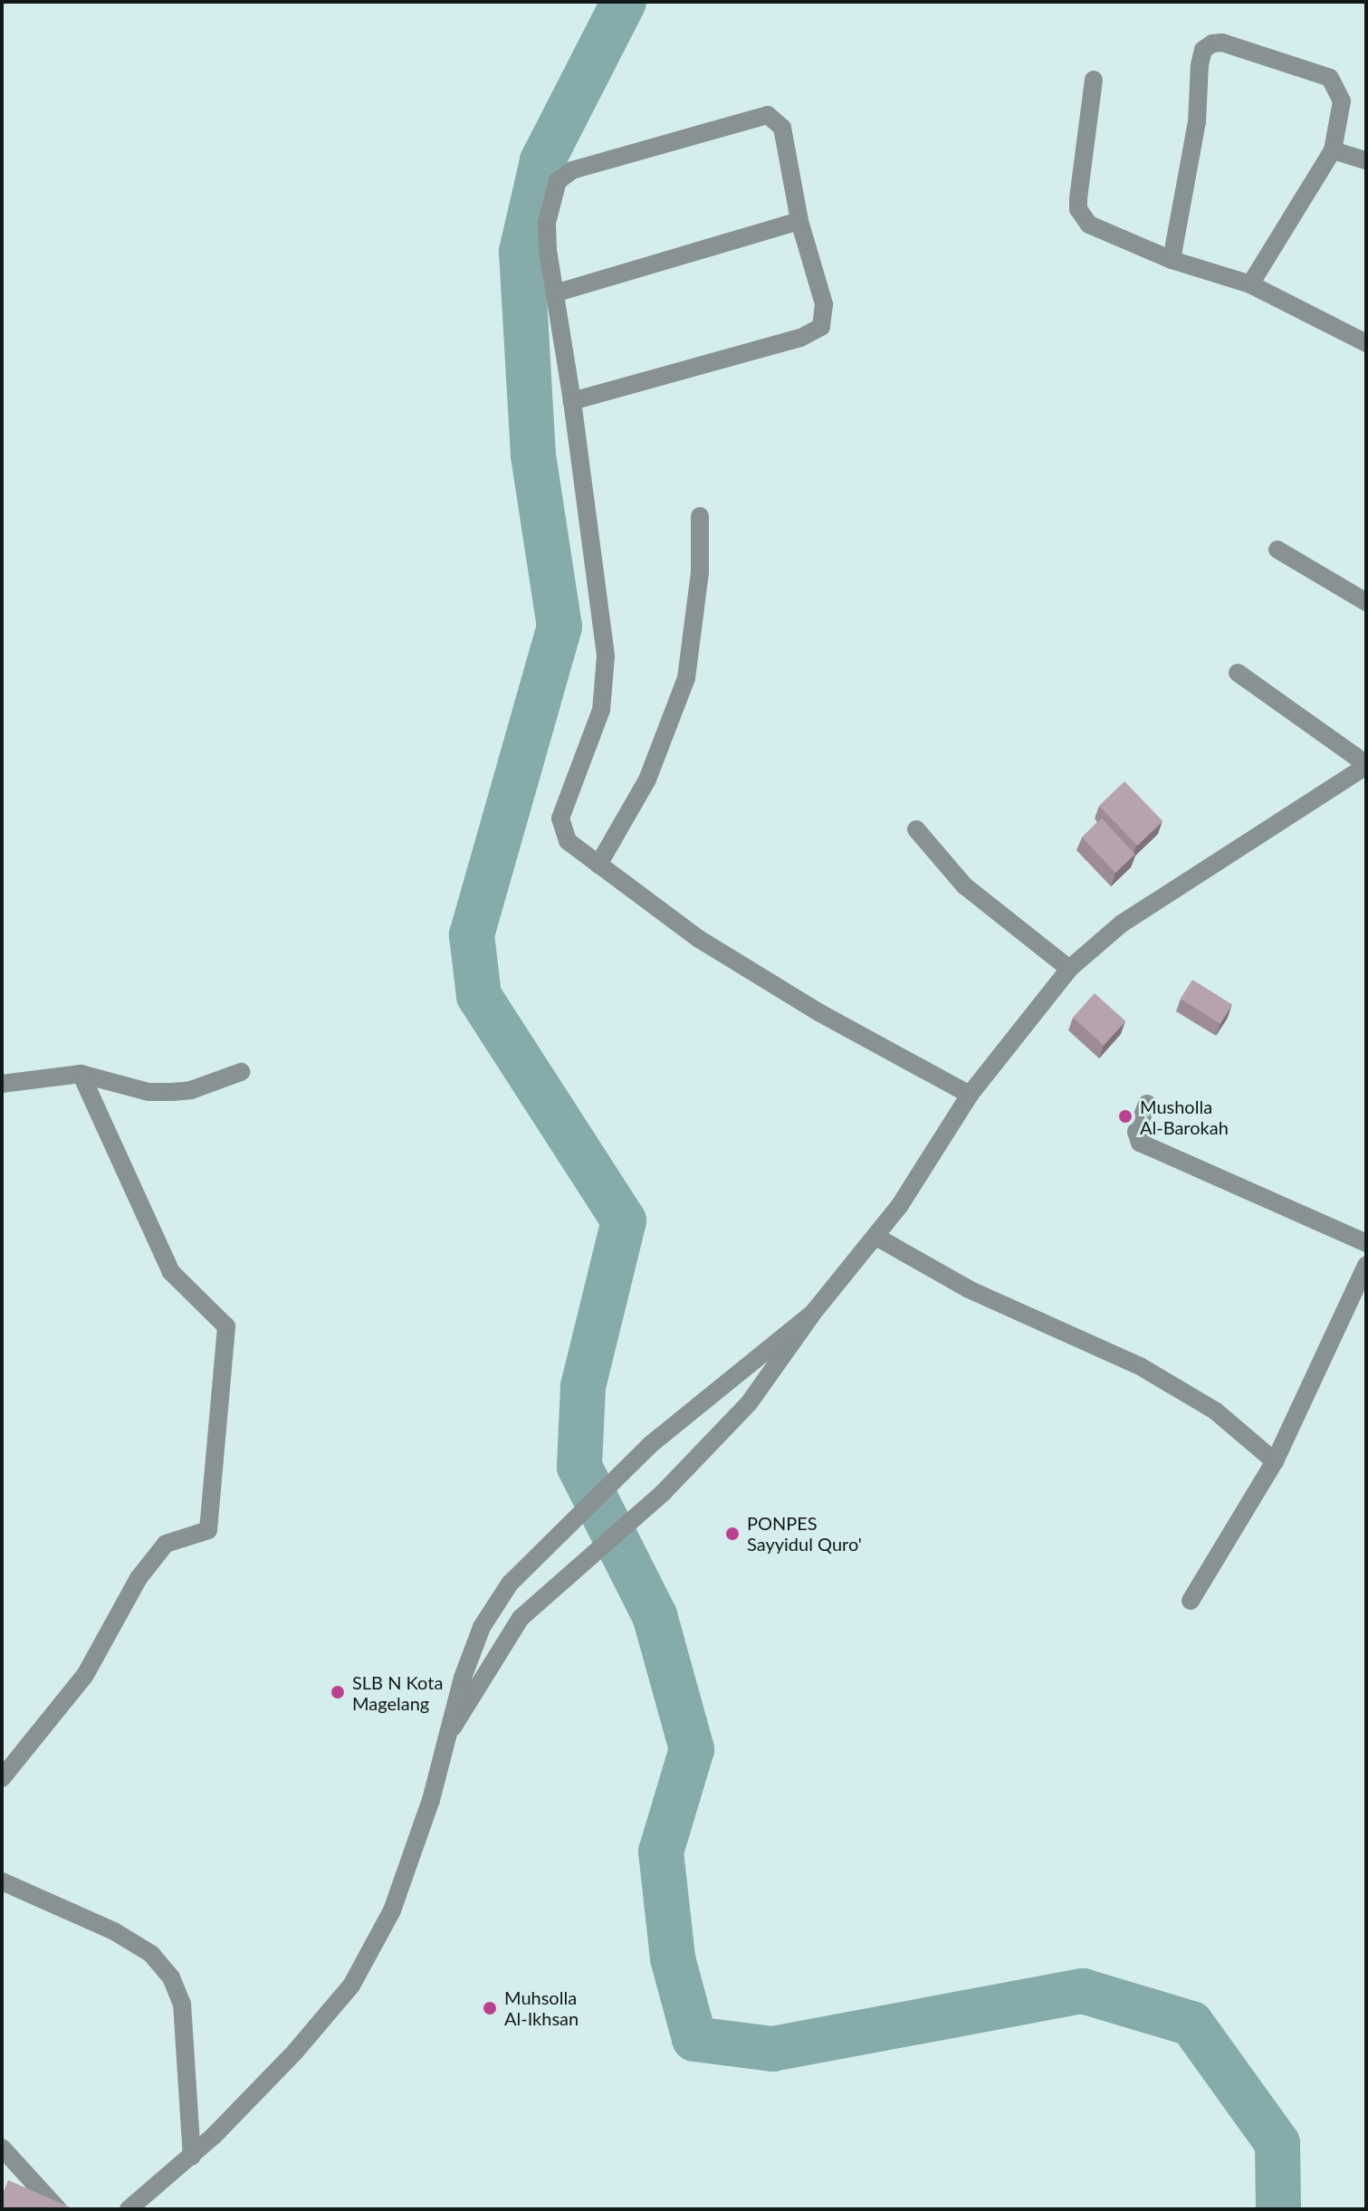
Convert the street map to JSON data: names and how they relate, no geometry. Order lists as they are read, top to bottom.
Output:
{
  "places": [
    "Musholla Al-Barokah",
    "PONPES Sayyidul Quro'",
    "SLB N Kota Magelang",
    "Muhsolla Al-Ikhsan"
  ]
}
